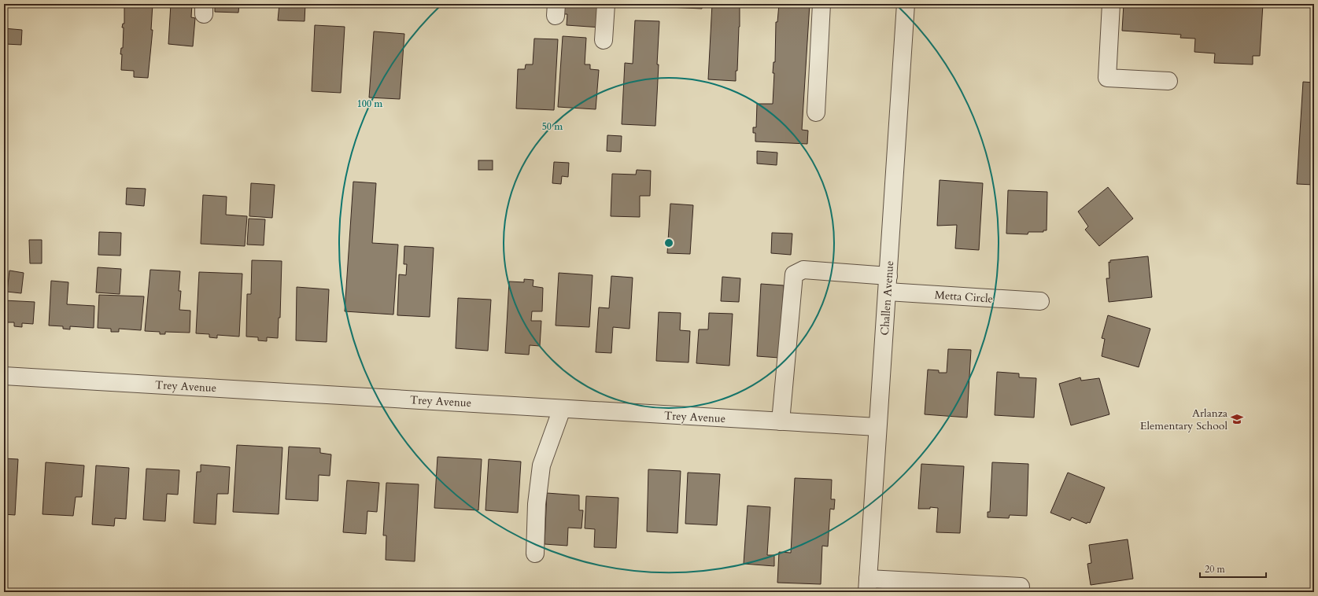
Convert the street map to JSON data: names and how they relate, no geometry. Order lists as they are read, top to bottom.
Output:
{
  "streets": {
    "street": ["Metta Circle", "Challen Avenue", "Trey Avenue"]
  },
  "crossings": [
    ["Metta Circle", "Challen Avenue"],
    ["Metta Circle", "Trey Avenue"],
    ["Challen Avenue", "Trey Avenue"]
  ],
  "places": {
    "school or university": ["Arlanza Elementary School"]
  },
  "scale_bar": "20 m",
  "rings": ["100 m", "50 m"]
}
